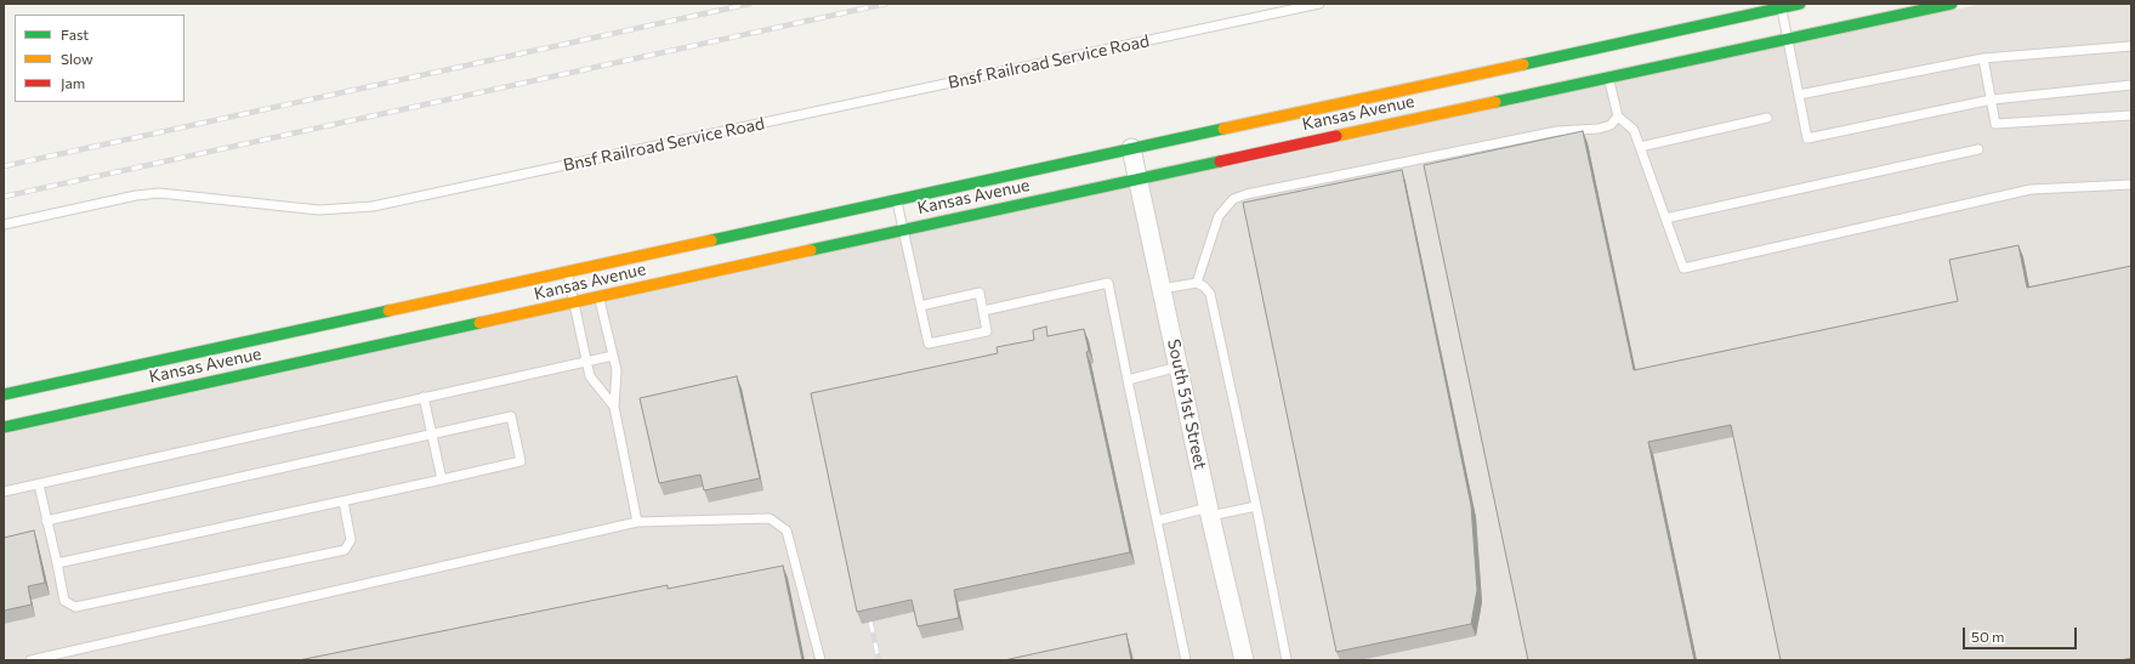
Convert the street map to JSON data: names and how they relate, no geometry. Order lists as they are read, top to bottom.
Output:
{
  "streets": {
    "main road": ["Kansas Avenue"],
    "street": ["South 51st Street"],
    "lane": ["Bnsf Railroad Service Road"]
  },
  "crossings": [
    ["Kansas Avenue", "South 51st Street"]
  ],
  "legend": ["Fast", "Slow", "Jam"],
  "scale_bar": "50 m"
}
